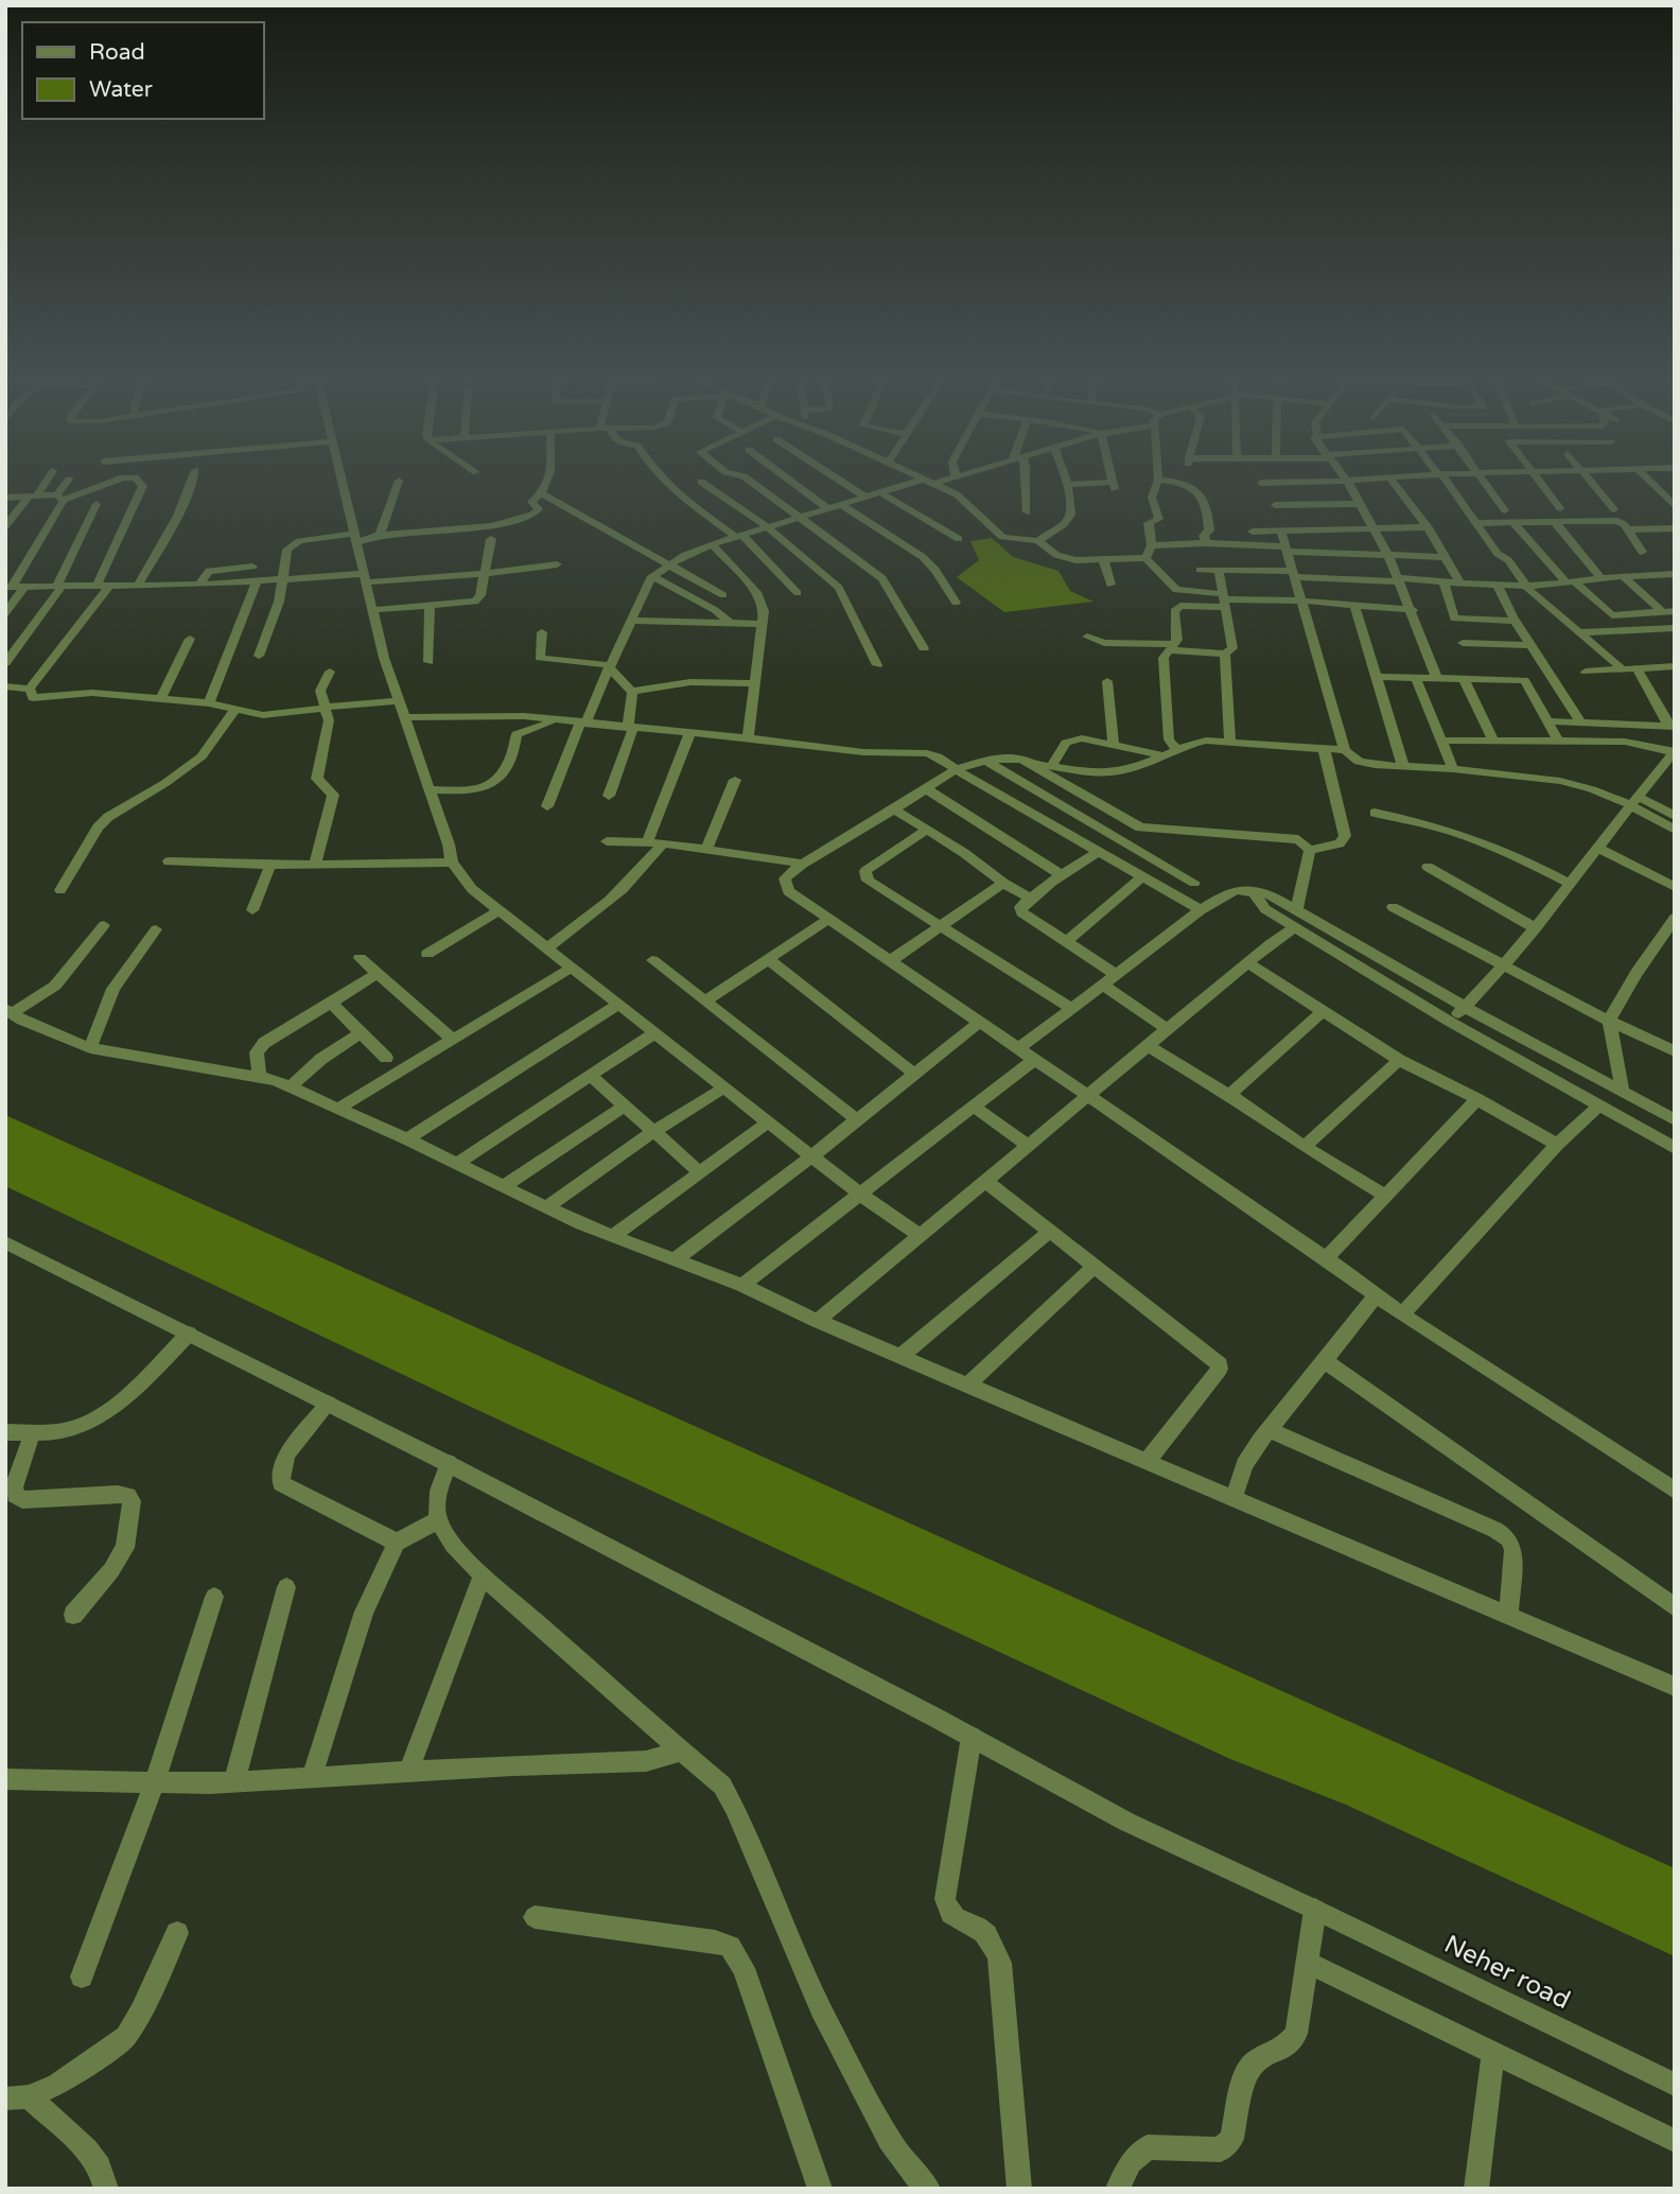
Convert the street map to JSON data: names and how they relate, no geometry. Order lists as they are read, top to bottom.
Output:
{
  "streets": {
    "street": ["Neher road"]
  },
  "legend": ["Road", "Water"]
}
